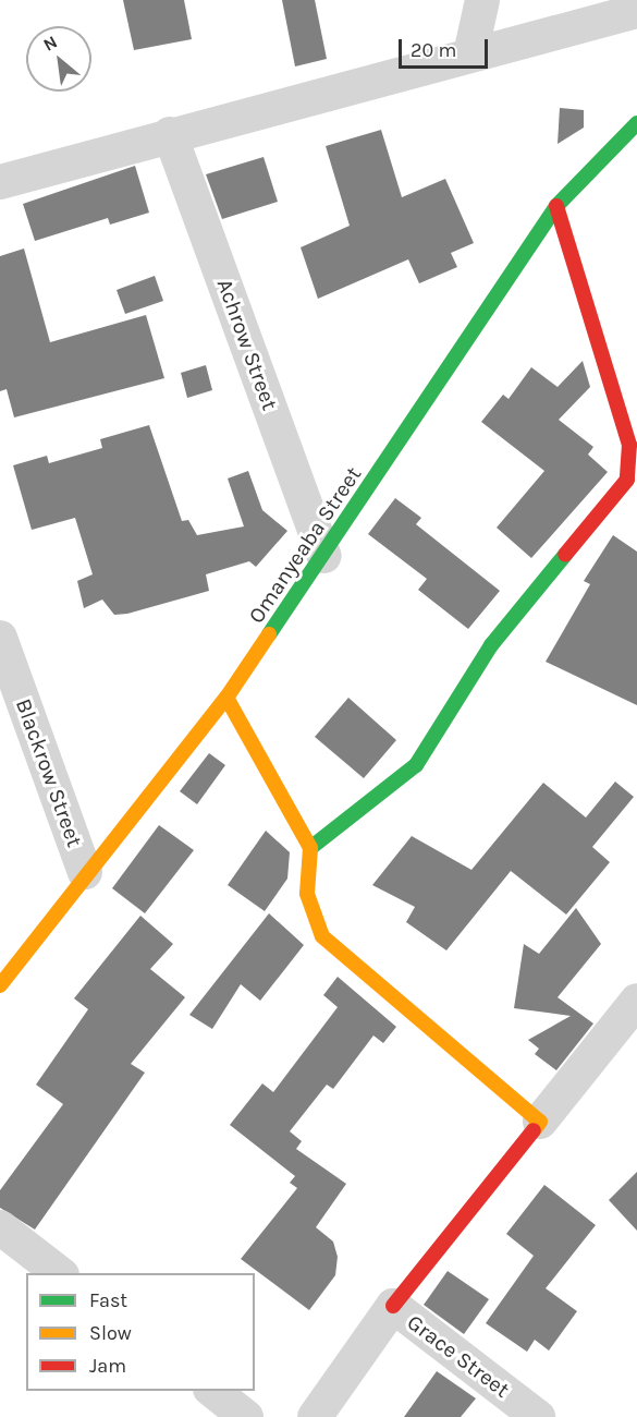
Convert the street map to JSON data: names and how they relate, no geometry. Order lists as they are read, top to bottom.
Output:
{
  "streets": {
    "street": [
      "Achrow Street",
      "Omanyeaba Street",
      "Blackrow Street",
      "Grace Street"
    ]
  },
  "crossings": [
    ["Achrow Street", "Omanyeaba Street"],
    ["Omanyeaba Street", "Blackrow Street"]
  ],
  "legend": ["Fast", "Slow", "Jam"],
  "scale_bar": "20 m",
  "north": "top left"
}
